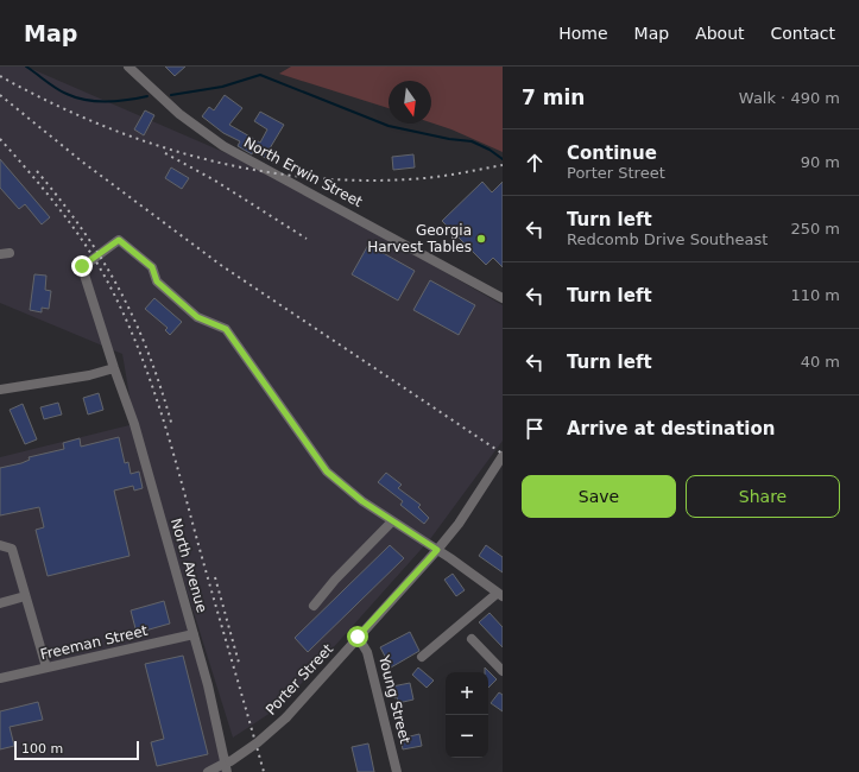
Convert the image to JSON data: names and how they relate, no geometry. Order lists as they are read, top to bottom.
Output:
{
  "streets": {
    "street": [
      "North Erwin Street",
      "North Avenue",
      "Freeman Street",
      "Porter Street",
      "Young Street"
    ]
  },
  "crossings": [
    ["North Avenue", "Freeman Street"],
    ["North Avenue", "Porter Street"],
    ["Porter Street", "Young Street"]
  ],
  "places": ["Georgia Harvest Tables"],
  "scale_bar": "100 m",
  "north": "bottom",
  "page": {
    "header": "Map",
    "nav": [
      "Home",
      "Map",
      "About",
      "Contact"
    ],
    "heading": ["7 min", "Walk · 490 m"],
    "list": [
      ["Continue", "Porter Street", "90 m"],
      ["Turn left", "Redcomb Drive Southeast", "250 m"],
      ["Turn left", "110 m"],
      ["Turn left", "40 m"],
      "Arrive at destination"
    ],
    "buttons": ["Save", "Share"],
    "map_buttons": ["+", "−"],
    "scale": "100 m"
  }
}
